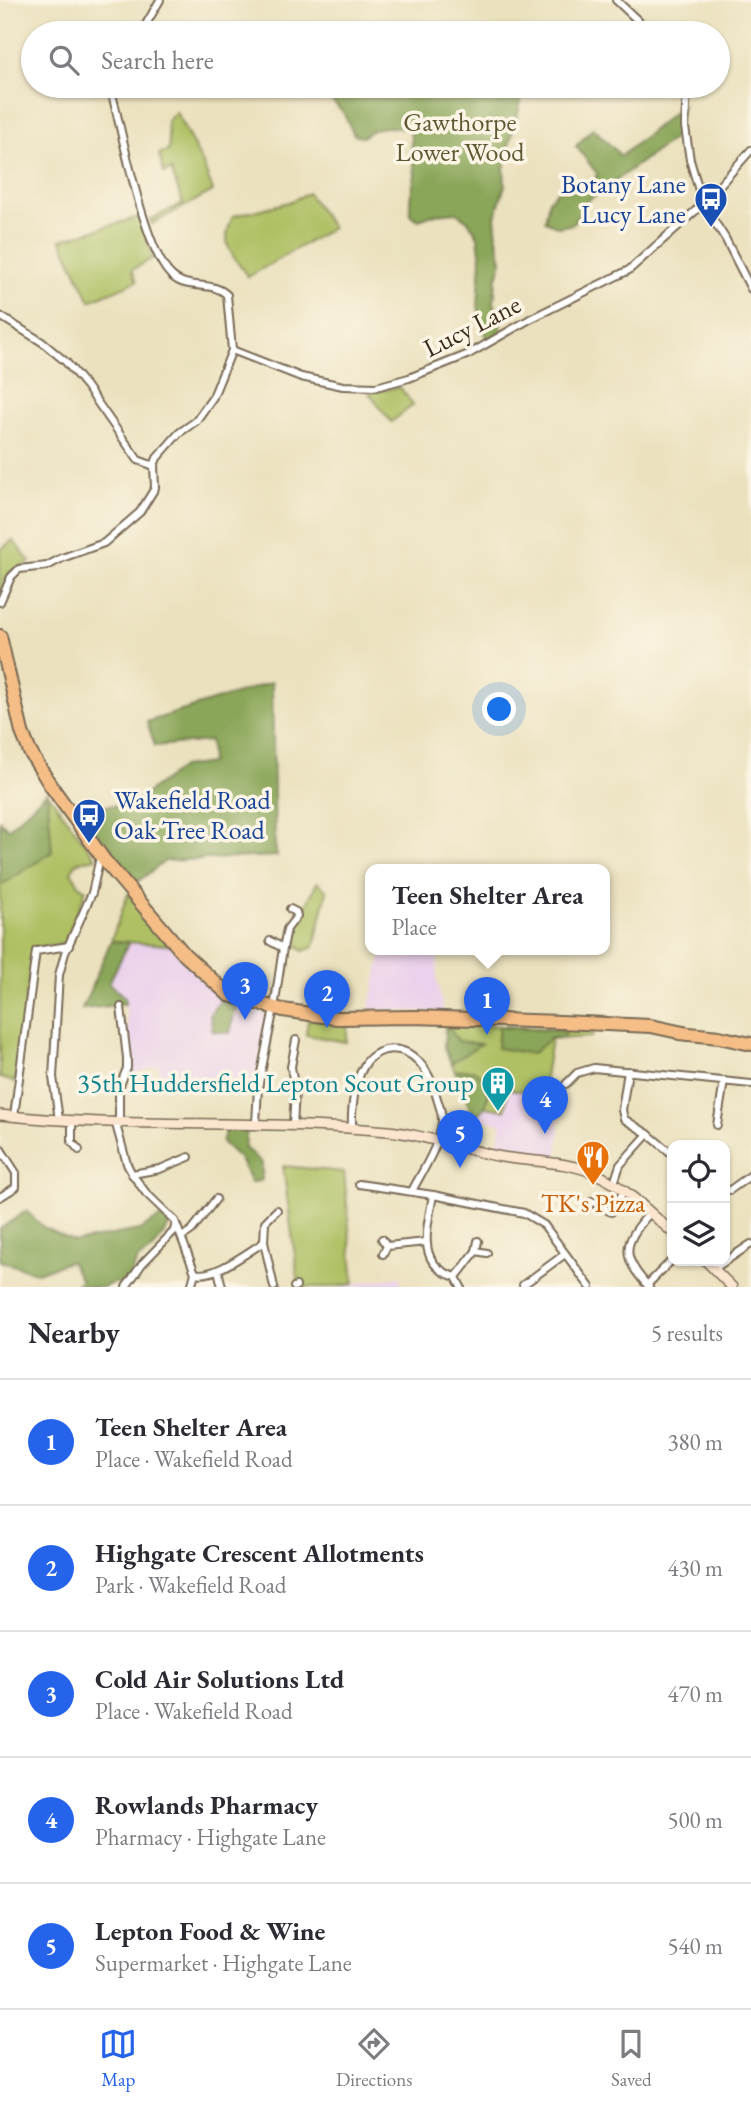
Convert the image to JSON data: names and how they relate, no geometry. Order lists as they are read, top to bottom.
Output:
{
  "streets": {
    "street": ["Lucy Lane"]
  },
  "parks": ["Gawthorpe Lower Wood"],
  "places": {
    "bus stop": ["Botany Lane Lucy Lane", "Wakefield Road Oak Tree Road"],
    "building": ["35th Huddersfield Lepton Scout Group"],
    "restaurant": ["TK's Pizza"]
  },
  "page": {
    "search": "Search here",
    "popup": ["Teen Shelter Area", "Place"],
    "pins": [
      "3",
      "2",
      "1",
      "4",
      "5"
    ],
    "heading": ["Nearby", "5 results"],
    "list": [
      {
        "mark": "1",
        "name": "Teen Shelter Area",
        "note": "Place · Wakefield Road",
        "value": "380 m"
      },
      {
        "mark": "2",
        "name": "Highgate Crescent Allotments",
        "note": "Park · Wakefield Road",
        "value": "430 m"
      },
      {
        "mark": "3",
        "name": "Cold Air Solutions Ltd",
        "note": "Place · Wakefield Road",
        "value": "470 m"
      },
      {
        "mark": "4",
        "name": "Rowlands Pharmacy",
        "note": "Pharmacy · Highgate Lane",
        "value": "500 m"
      },
      {
        "mark": "5",
        "name": "Lepton Food & Wine",
        "note": "Supermarket · Highgate Lane",
        "value": "540 m"
      }
    ],
    "nav": ["Map", "Directions", "Saved"]
  }
}
